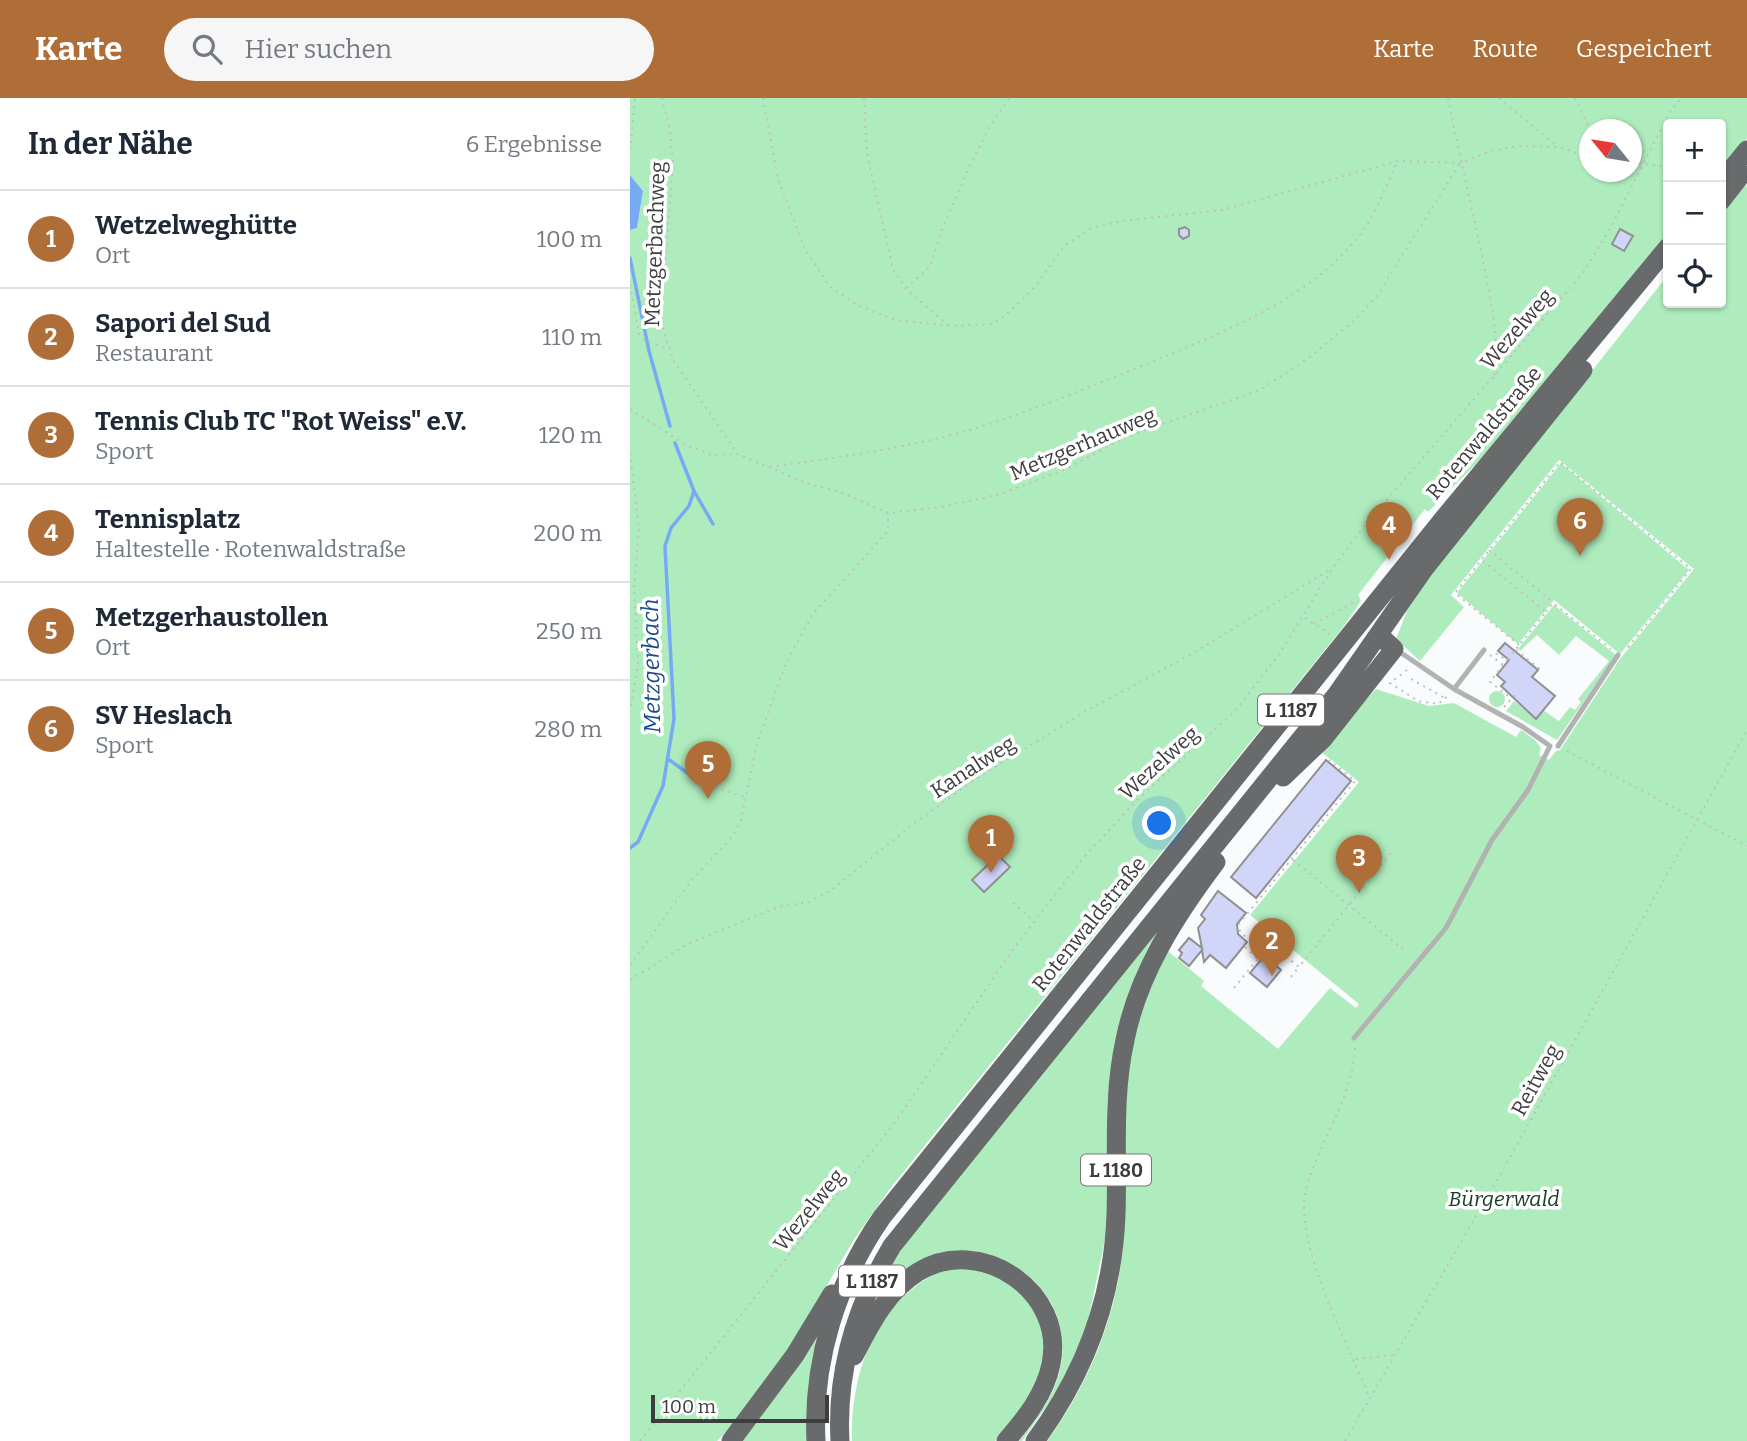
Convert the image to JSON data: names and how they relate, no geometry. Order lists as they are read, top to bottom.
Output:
{
  "streets": {
    "highway": ["Rotenwaldstraße", "L 1187", "L 1180"],
    "path": [
      "Metzgerbachweg",
      "Wezelweg",
      "Metzgerhauweg",
      "Kanalweg",
      "Reitweg"
    ]
  },
  "crossings": [
    ["Wezelweg", "Kanalweg"],
    ["Rotenwaldstraße", "L 1187"],
    ["Rotenwaldstraße", "L 1180"],
    ["L 1187", "L 1180"]
  ],
  "water": ["Metzgerbach"],
  "parks": ["Bürgerwald"],
  "scale_bar": "100 m",
  "north": "top left",
  "page": {
    "header": "Karte",
    "search": "Hier suchen",
    "nav": ["Karte", "Route", "Gespeichert"],
    "heading": ["In der Nähe", "6 Ergebnisse"],
    "map_buttons": ["+", "−"],
    "list": [
      {
        "mark": "1",
        "name": "Wetzelweghütte",
        "note": "Ort",
        "value": "100 m"
      },
      {
        "mark": "2",
        "name": "Sapori del Sud",
        "note": "Restaurant",
        "value": "110 m"
      },
      {
        "mark": "3",
        "name": "Tennis Club TC \"Rot Weiss\" e.V.",
        "note": "Sport",
        "value": "120 m"
      },
      {
        "mark": "4",
        "name": "Tennisplatz",
        "note": "Haltestelle · Rotenwaldstraße",
        "value": "200 m"
      },
      {
        "mark": "5",
        "name": "Metzgerhaustollen",
        "note": "Ort",
        "value": "250 m"
      },
      {
        "mark": "6",
        "name": "SV Heslach",
        "note": "Sport",
        "value": "280 m"
      }
    ],
    "pins": [
      "6",
      "4",
      "5",
      "1",
      "3",
      "2"
    ],
    "scale": "100 m"
  }
}
